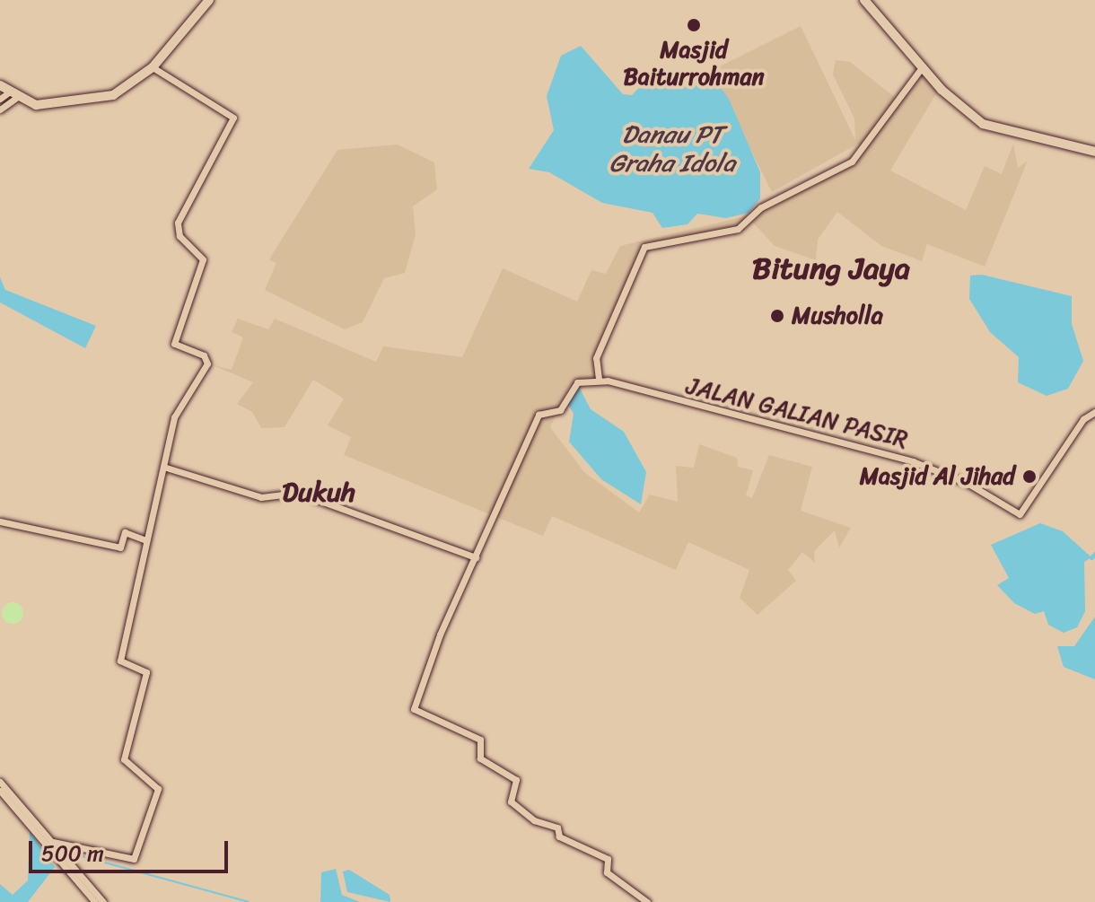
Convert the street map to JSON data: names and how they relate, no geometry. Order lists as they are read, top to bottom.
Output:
{
  "streets": {
    "street": ["JALAN GALIAN PASIR"]
  },
  "districts": ["Bitung Jaya", "Dukuh"],
  "water": ["Danau PT Graha Idola"],
  "places": ["Masjid Baiturrohman", "Musholla", "Masjid Al Jihad"],
  "scale_bar": "500 m"
}
